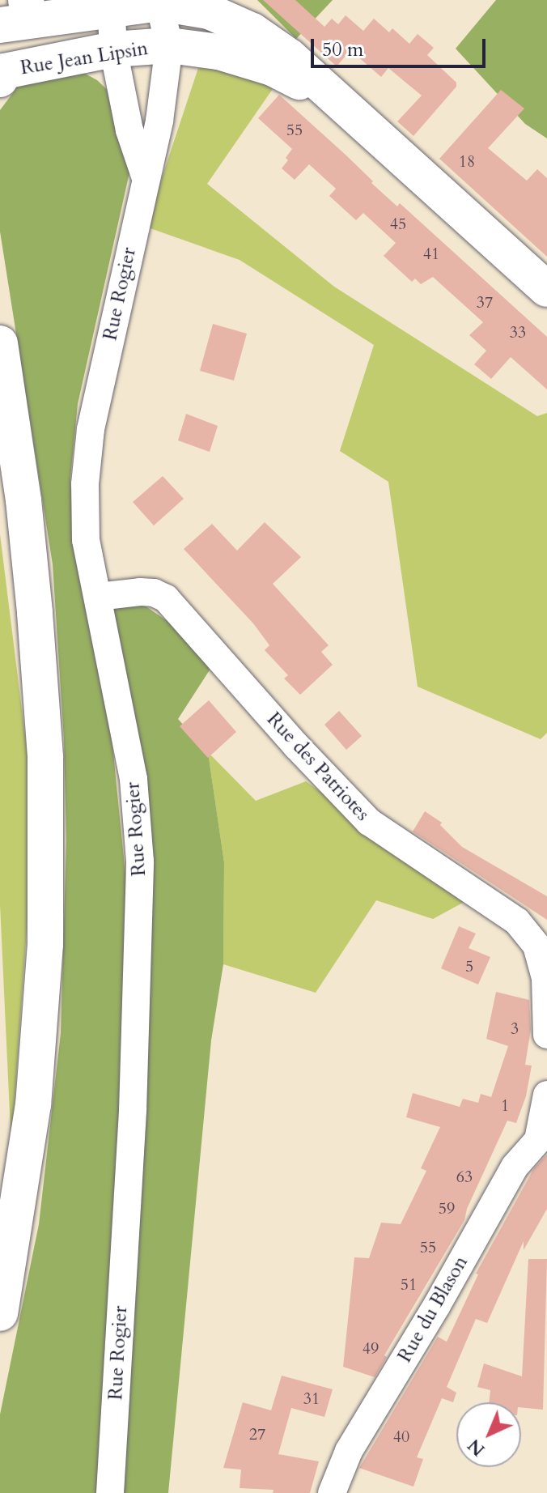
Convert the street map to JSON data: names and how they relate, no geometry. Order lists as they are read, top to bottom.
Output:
{
  "streets": {
    "main road": ["Rue Jean Lipsin"],
    "street": ["Rue Rogier", "Rue des Patriotes", "Rue du Blason"]
  },
  "crossings": [
    ["Rue Jean Lipsin", "Rue Rogier"],
    ["Rue Rogier", "Rue des Patriotes"]
  ],
  "house_numbers": [
    "55",
    "18",
    "45",
    "41",
    "37",
    "33",
    "5",
    "3",
    "1",
    "63",
    "59",
    "55",
    "51",
    "49",
    "31",
    "27",
    "40"
  ],
  "scale_bar": "50 m",
  "north": "bottom left"
}
